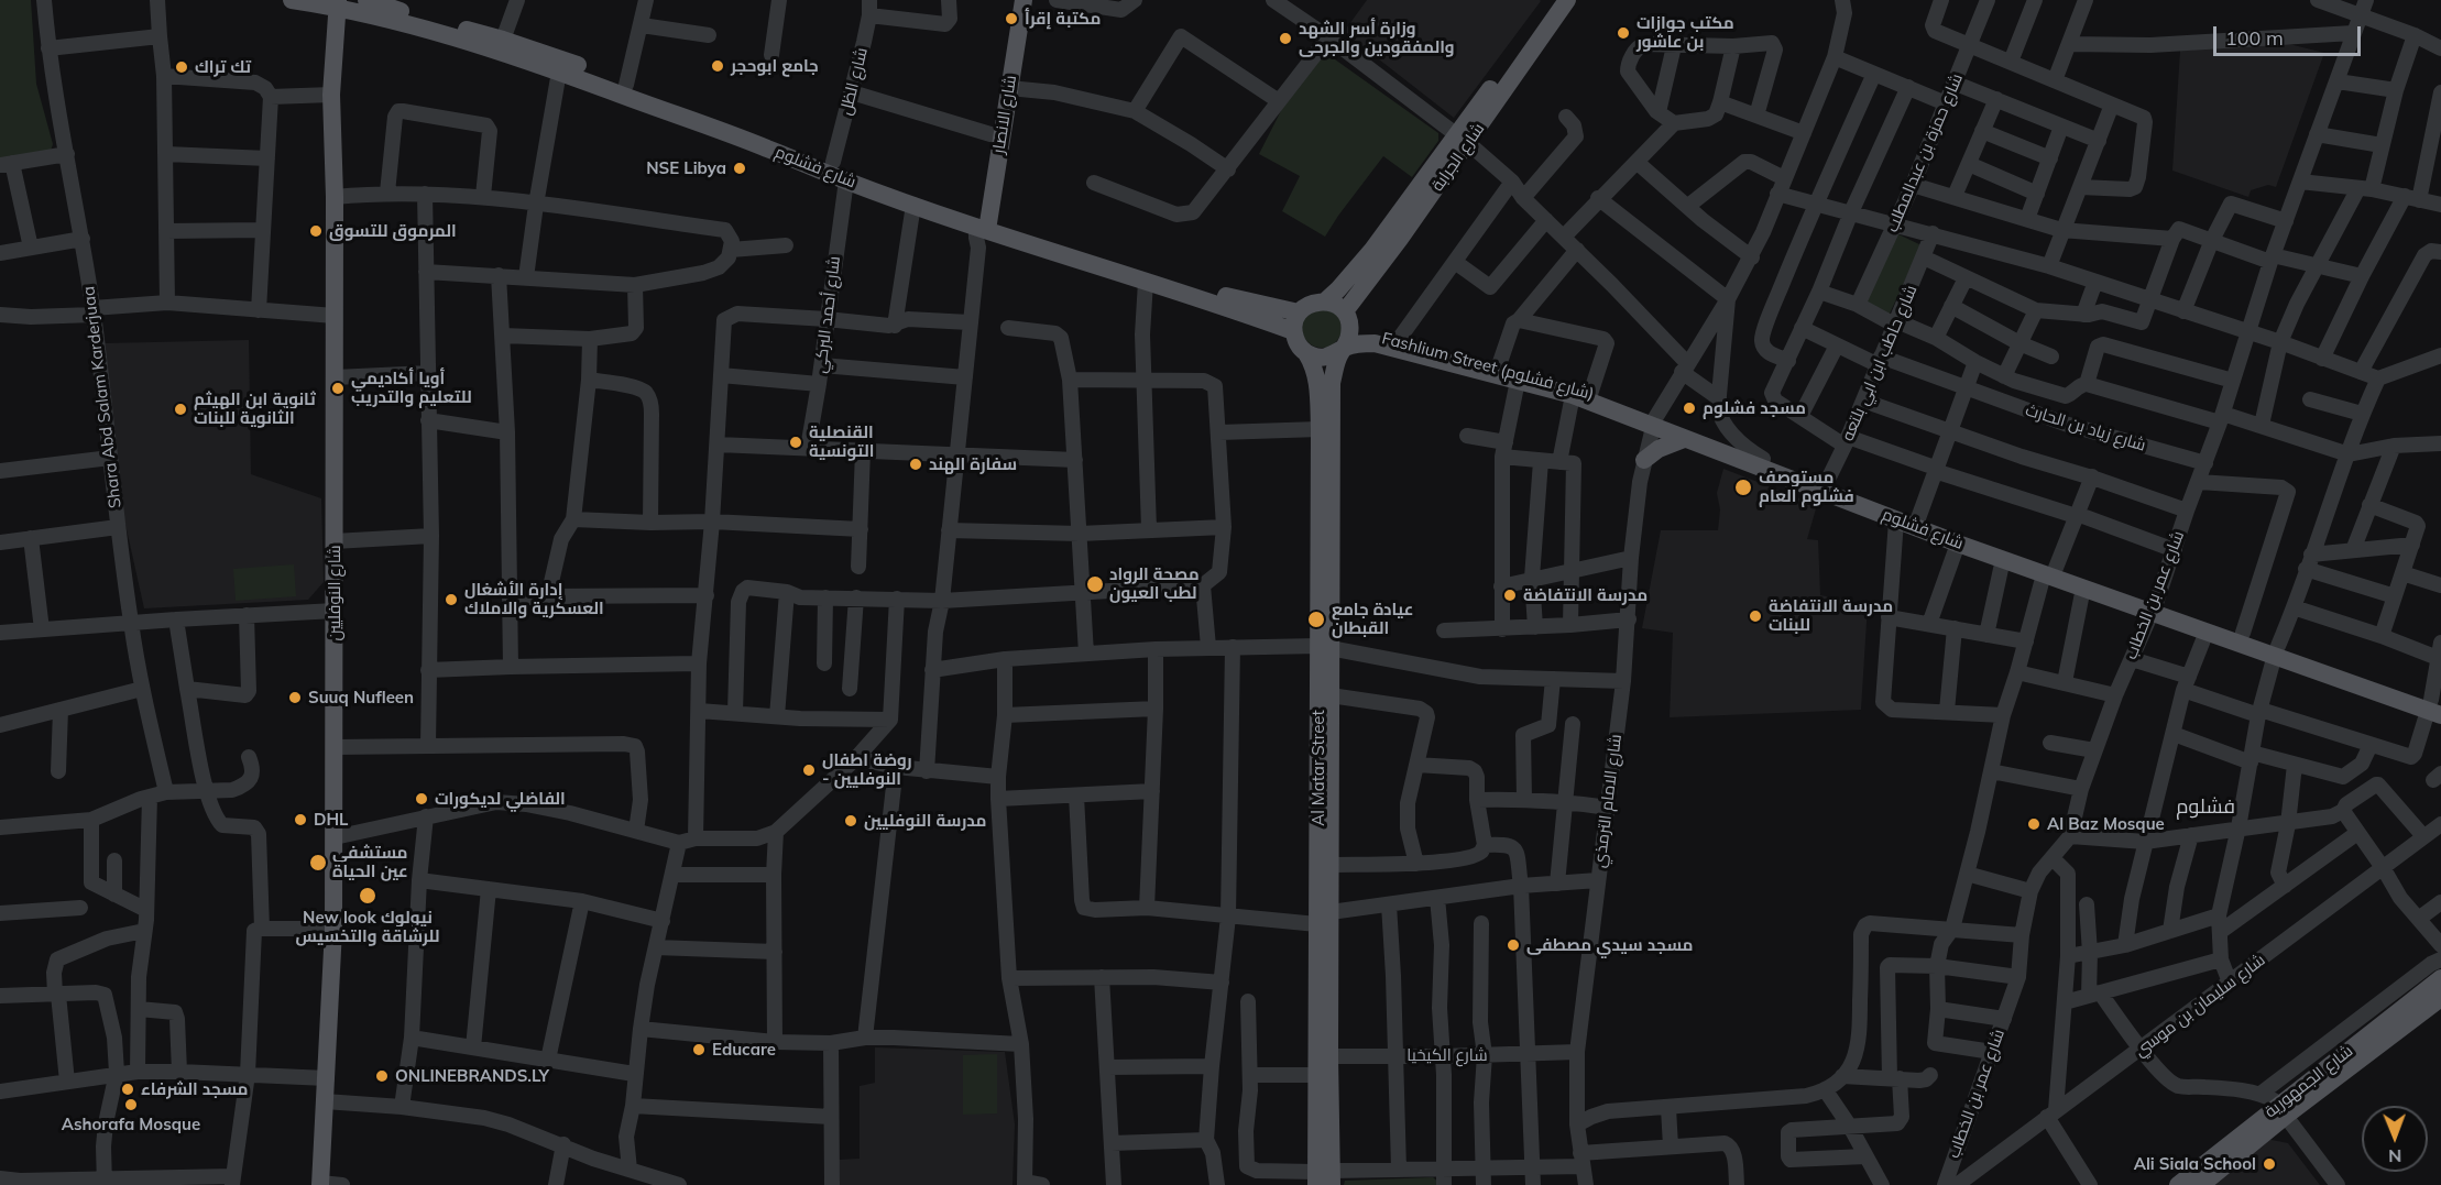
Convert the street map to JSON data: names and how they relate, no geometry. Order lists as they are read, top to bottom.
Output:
{
  "streets": {
    "main road": [
      "شارع الانصار",
      "شارع الجرابة",
      "شارع فشلوم",
      "Fashlium Street (شارع فشلوم)",
      "شارع النوفليين",
      "Al Matar Street",
      "شارع الجمهورية"
    ],
    "street": [
      "شارع الظل",
      "شارع حمزة بن عبدالمطلب",
      "شارع أحمد البركي",
      "شارع حاطب ابن ابي بلتعه",
      "Shara Abd Salam Karderjuaa",
      "شارع زياد بن الحارث",
      "شارع عمر بن الخطاب",
      "شارع الامام الترمذي",
      "شارع سليمان بن موسي",
      "شارع الكيخيا"
    ]
  },
  "crossings": [
    ["شارع الظل", "شارع فشلوم"],
    ["شارع الانصار", "شارع فشلوم"],
    ["شارع الجرابة", "شارع فشلوم"],
    ["شارع الجرابة", "Fashlium Street (شارع فشلوم)"],
    ["شارع الجرابة", "Al Matar Street"],
    ["شارع فشلوم", "شارع أحمد البركي"],
    ["شارع فشلوم", "شارع حاطب ابن ابي بلتعه"],
    ["شارع فشلوم", "Fashlium Street (شارع فشلوم)"],
    ["شارع فشلوم", "شارع النوفليين"],
    ["شارع فشلوم", "شارع عمر بن الخطاب"],
    ["شارع فشلوم", "Al Matar Street"],
    ["شارع فشلوم", "شارع الامام الترمذي"],
    ["شارع حاطب ابن ابي بلتعه", "شارع زياد بن الحارث"],
    ["Fashlium Street (شارع فشلوم)", "Al Matar Street"],
    ["شارع زياد بن الحارث", "شارع عمر بن الخطاب"],
    ["Al Matar Street", "شارع الكيخيا"],
    ["شارع الامام الترمذي", "شارع الكيخيا"]
  ],
  "districts": ["فشلوم"],
  "places": [
    "مكتبة إقرأ",
    "مكتب جوازات بن عاشور",
    "وزارة أسر الشهد والمفقودين والجرحى",
    "جامع ابوحجر",
    "تك تراك",
    "NSE Libya",
    "المرموق للتسوق",
    "أويا أكاديمي للتعليم والتدريب",
    "مسجد فشلوم",
    "ثانوية ابن الهيثم الثانوية للبنات",
    "القنصلية التونسية",
    "سفارة الهند",
    "مستوصف فشلوم العام",
    "مصحة الرواد لطب العيون",
    "مدرسة الانتفاضة",
    "إدارة الأشغال العسكرية والاملاك",
    "مدرسة الانتفاضة للبنات",
    "عيادة جامع القبطان",
    "Suuq Nufleen",
    "روضة اطفال - النوفليين",
    "الفاضلي لديكورات",
    "DHL",
    "مدرسة النوفليين",
    "Al Baz Mosque",
    "مستشفى عين الحياة",
    "New look نيولوك للرشاقة والتخسيس",
    "مسجد سيدي مصطفى",
    "Educare",
    "ONLINEBRANDS.LY",
    "مسجد الشرفاء",
    "Ashorafa Mosque",
    "Ali Siala School"
  ],
  "scale_bar": "100 m",
  "north": "bottom"
}
